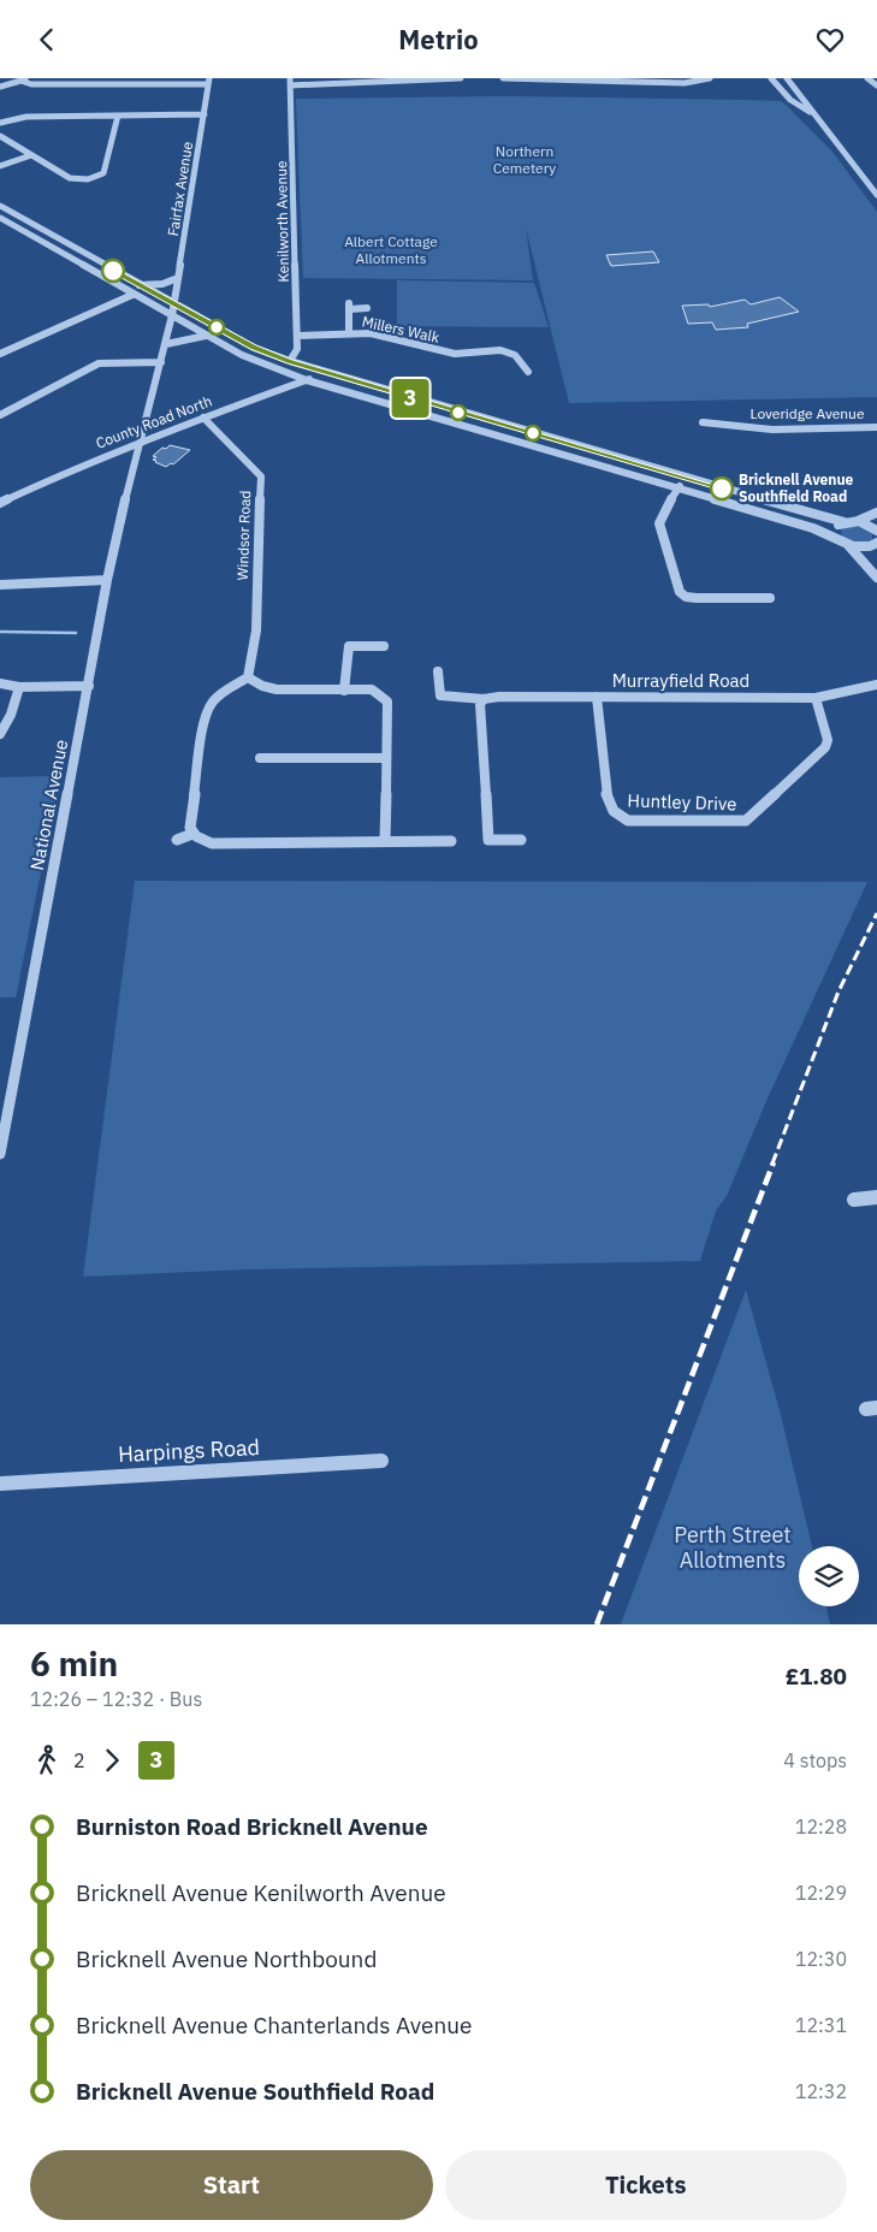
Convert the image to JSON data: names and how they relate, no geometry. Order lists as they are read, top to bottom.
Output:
{
  "streets": {
    "street": [
      "Fairfax Avenue",
      "Kenilworth Avenue",
      "Millers Walk",
      "Loveridge Avenue",
      "County Road North",
      "Windsor Road",
      "Murrayfield Road",
      "Huntley Drive",
      "National Avenue",
      "Harpings Road"
    ]
  },
  "crossings": [
    ["Fairfax Avenue", "National Avenue"],
    ["Kenilworth Avenue", "Millers Walk"],
    ["County Road North", "Windsor Road"],
    ["County Road North", "National Avenue"],
    ["Murrayfield Road", "Huntley Drive"]
  ],
  "parks": ["Northern Cemetery", "Albert Cottage Allotments", "Perth Street Allotments"],
  "places": ["Bricknell Avenue Southfield Road"],
  "lines": ["bus line 3"],
  "page": {
    "header": "Metrio",
    "on_map": "3",
    "heading": ["6 min", "12:26 – 12:32 · Bus", "£1.80"],
    "legs": ["2", "3", "4 stops"],
    "list": [
      {
        "name": "Burniston Road Bricknell Avenue",
        "value": "12:28"
      },
      {
        "name": "Bricknell Avenue Kenilworth Avenue",
        "value": "12:29"
      },
      {
        "name": "Bricknell Avenue Northbound",
        "value": "12:30"
      },
      {
        "name": "Bricknell Avenue Chanterlands Avenue",
        "value": "12:31"
      },
      {
        "name": "Bricknell Avenue Southfield Road",
        "value": "12:32"
      }
    ],
    "buttons": ["Start", "Tickets"]
  }
}
